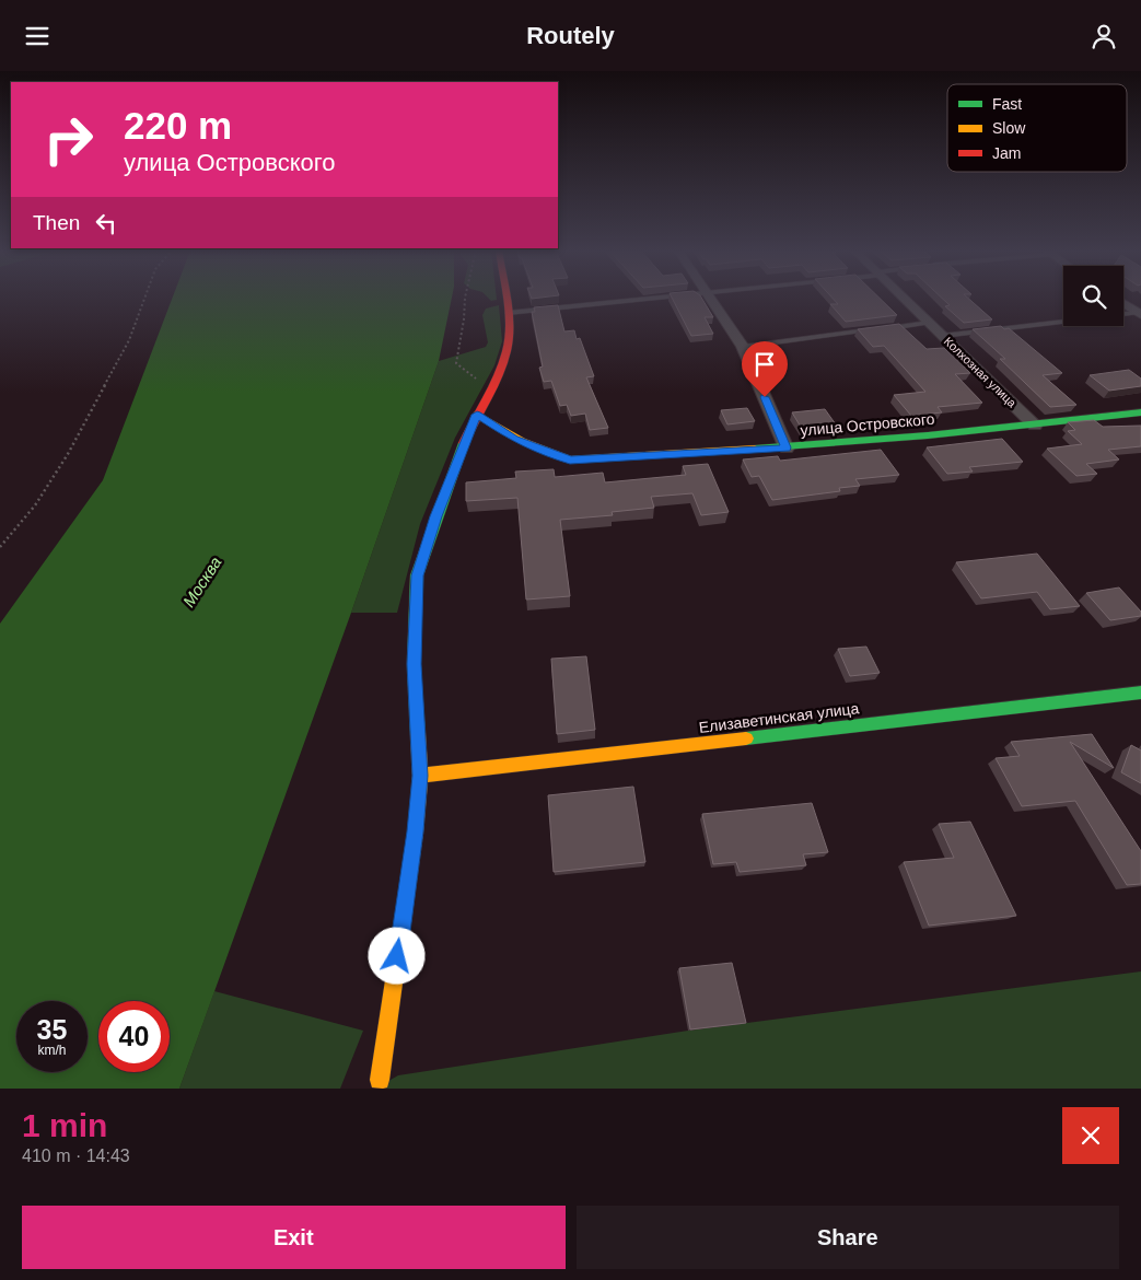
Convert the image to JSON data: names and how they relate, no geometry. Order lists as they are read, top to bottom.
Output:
{
  "streets": {
    "street": ["Колхозная улица", "улица Островского", "Елизаветинская улица"]
  },
  "crossings": [
    ["Колхозная улица", "улица Островского"]
  ],
  "water": ["Москва"],
  "legend": ["Fast", "Slow", "Jam"],
  "page": {
    "header": "Routely",
    "turn": ["220 m", "улица Островского"],
    "then": "Then",
    "speed": "35 km/h",
    "limit": "40",
    "heading": ["1 min", "410 m · 14:43"],
    "buttons": ["Exit", "Share"]
  }
}
